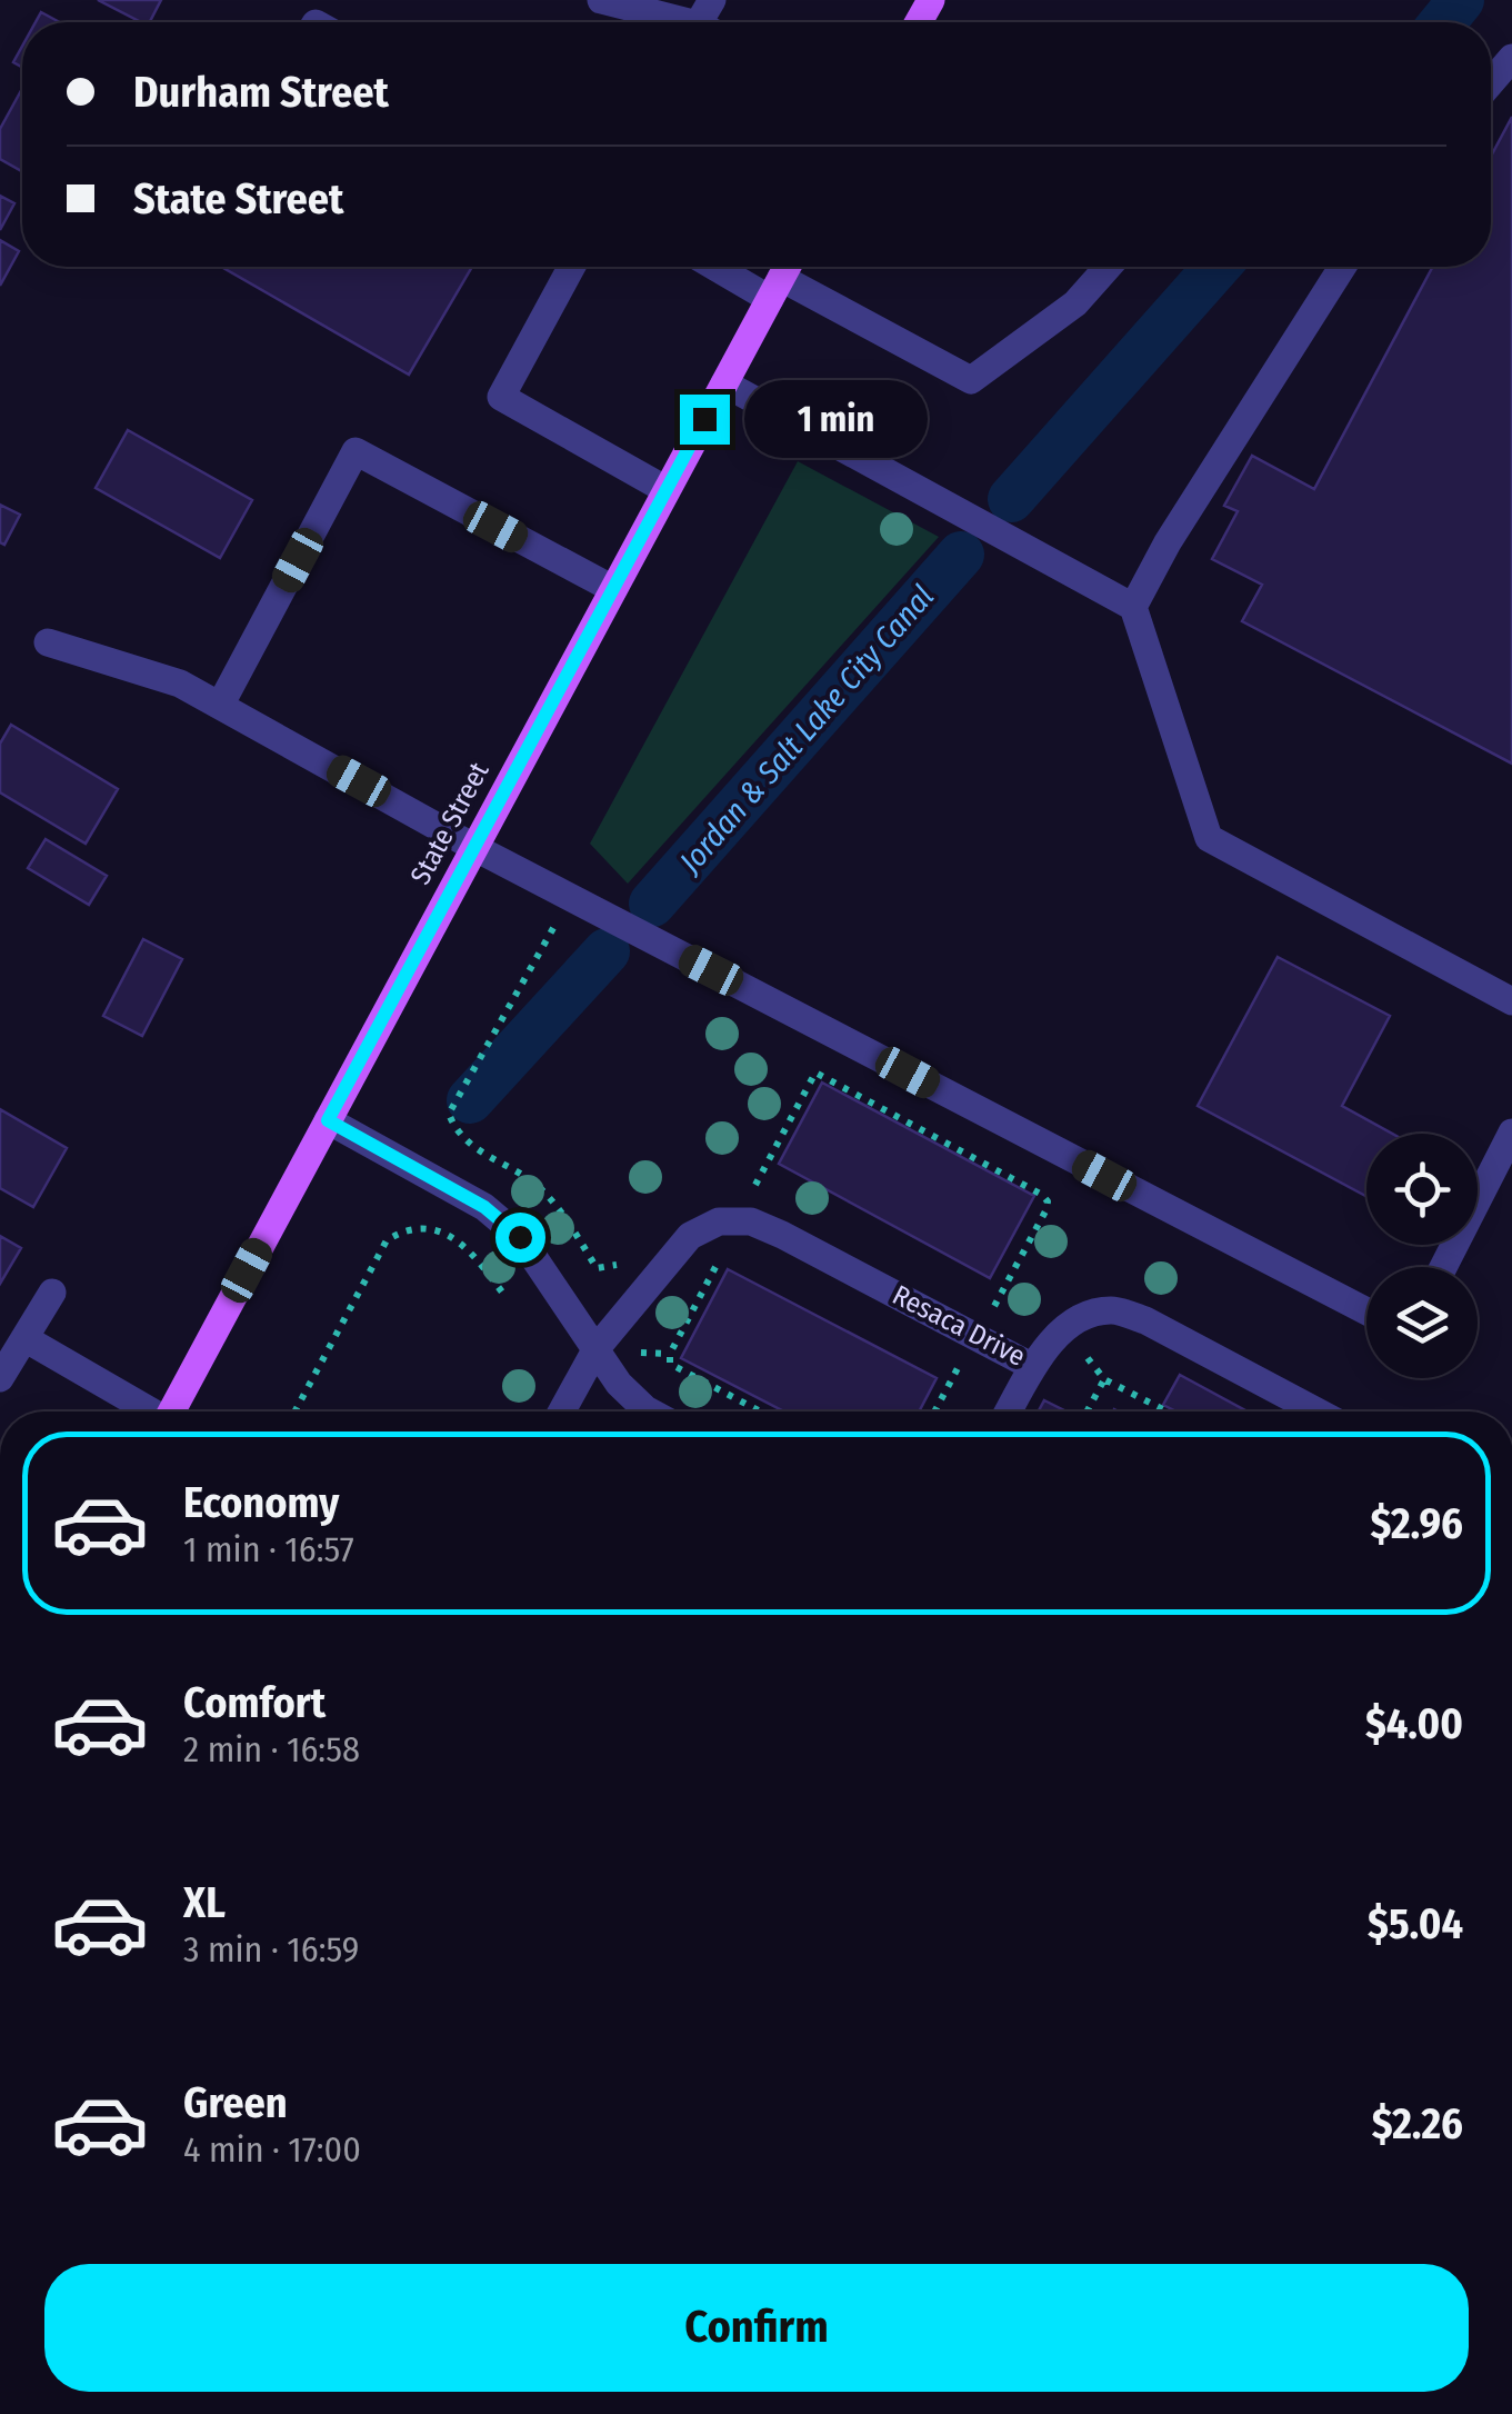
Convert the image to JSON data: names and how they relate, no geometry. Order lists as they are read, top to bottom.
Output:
{
  "streets": {
    "main road": ["State Street"],
    "street": ["Resaca Drive"]
  },
  "water": ["Jordan & Salt Lake City Canal"],
  "page": {
    "banner": ["Durham Street", "State Street"],
    "bubble": "1 min",
    "list": [
      {
        "name": "Economy",
        "note": "1 min · 16:57",
        "value": "$2.96"
      },
      {
        "name": "Comfort",
        "note": "2 min · 16:58",
        "value": "$4.00"
      },
      {
        "name": "XL",
        "note": "3 min · 16:59",
        "value": "$5.04"
      },
      {
        "name": "Green",
        "note": "4 min · 17:00",
        "value": "$2.26"
      }
    ],
    "buttons": "Confirm"
  }
}
